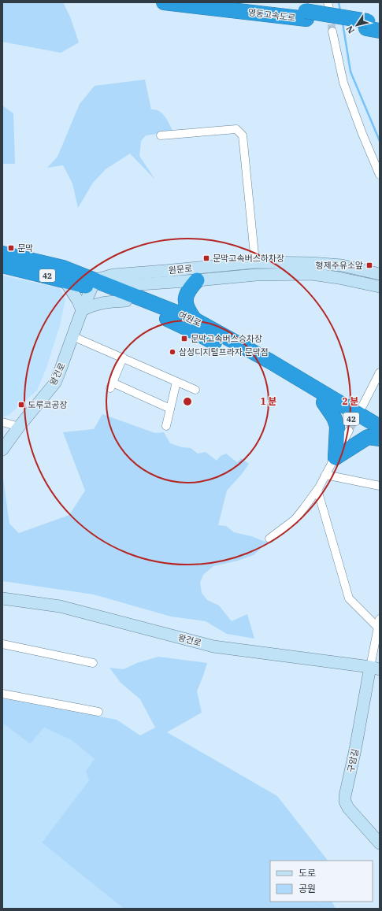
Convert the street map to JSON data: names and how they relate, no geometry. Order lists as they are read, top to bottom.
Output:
{
  "streets": {
    "highway": ["영동고속도로", "42", "여원로"],
    "street": ["원문로", "왕건로", "구암길"]
  },
  "crossings": [
    ["원문로", "여원로"],
    ["원문로", "왕건로"],
    ["여원로", "왕건로"],
    ["왕건로", "구암길"]
  ],
  "places": {
    "transit": [
      "문막",
      "문막고속버스하차장",
      "형제주유소앞",
      "문막고속버스승차장",
      "도루코공장"
    ],
    "other": ["삼성디지털프라자 문막점"]
  },
  "legend": ["도로", "공원"],
  "north": "bottom left",
  "rings": ["1 분", "2 분"]
}
